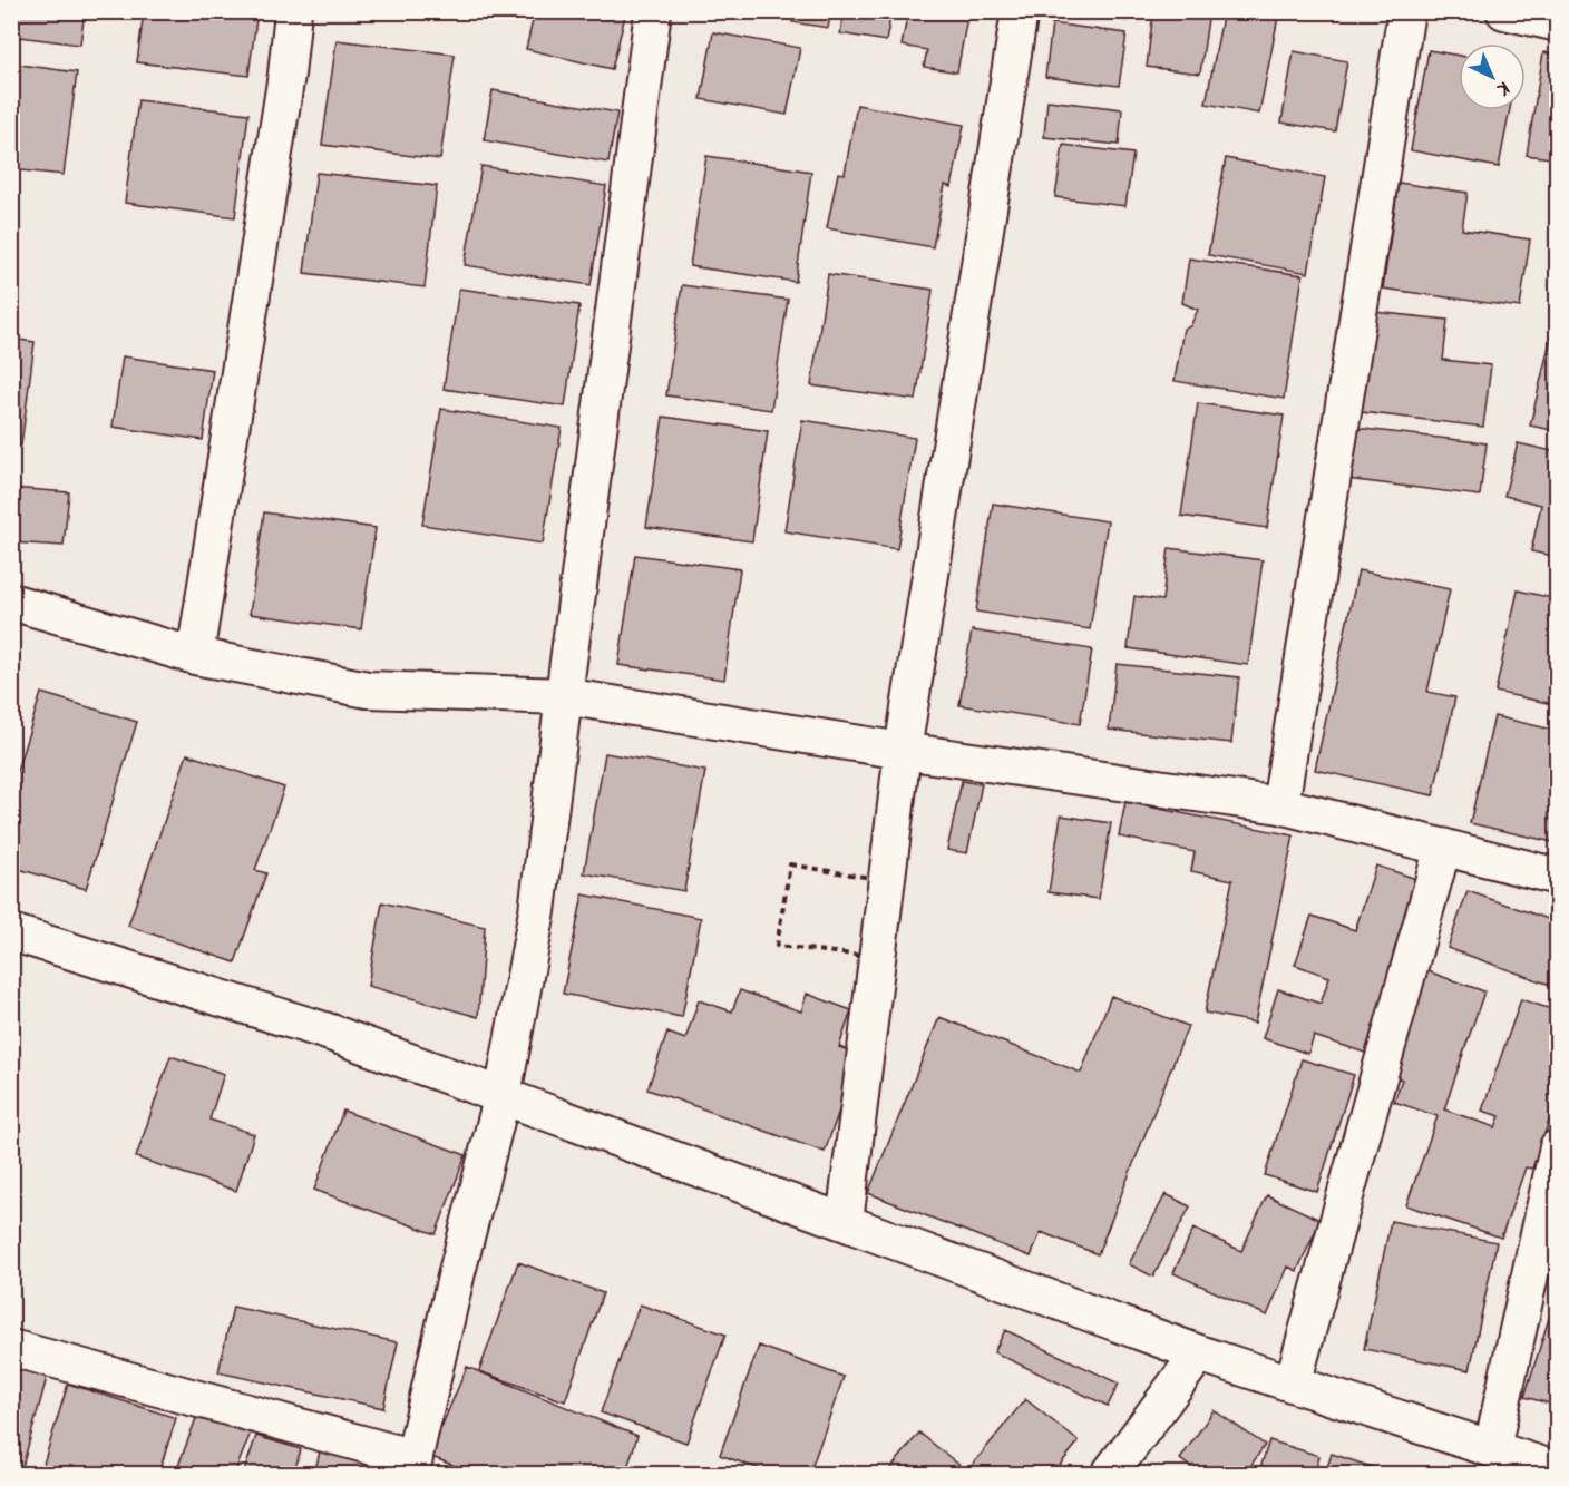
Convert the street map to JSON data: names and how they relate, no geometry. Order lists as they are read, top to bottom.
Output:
{
  "north": "bottom right"
}
